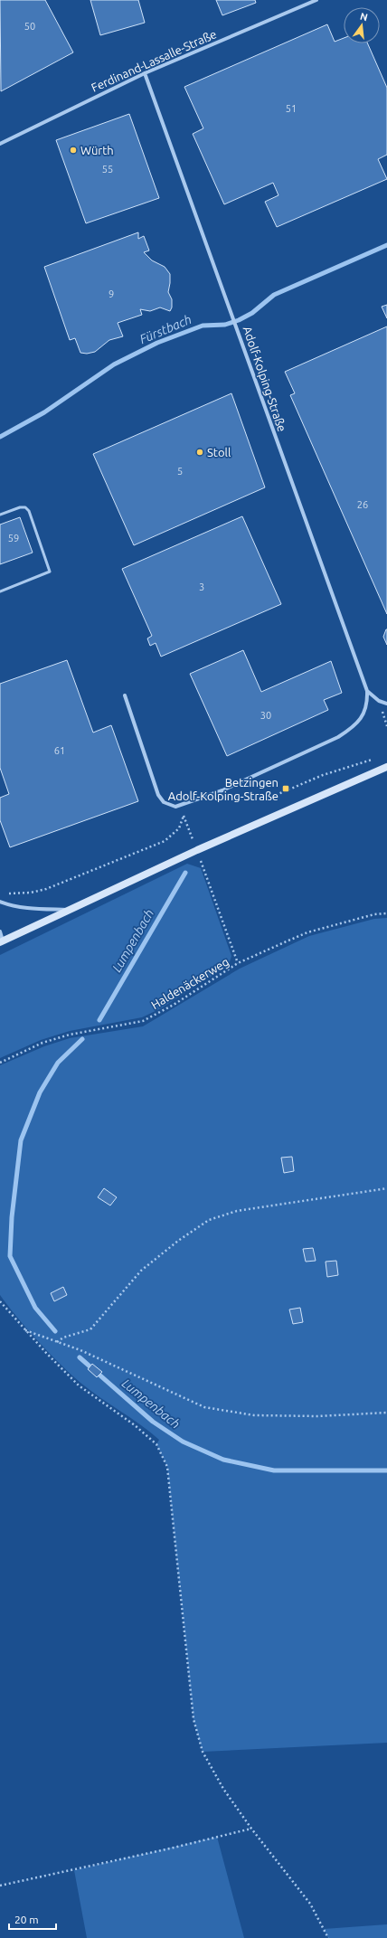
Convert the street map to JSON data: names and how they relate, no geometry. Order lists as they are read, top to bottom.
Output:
{
  "streets": {
    "street": ["Ferdinand-Lassalle-Straße", "Adolf-Kolping-Straße"],
    "path": ["Haldenäckerweg"]
  },
  "crossings": [
    ["Ferdinand-Lassalle-Straße", "Adolf-Kolping-Straße"]
  ],
  "water": ["Fürstbach", "Lumpenbach"],
  "places": {
    "other": ["Würth", "Stoll"],
    "transit": ["Betzingen Adolf-Kolping-Straße"]
  },
  "house_numbers": [
    "50",
    "51",
    "55",
    "9",
    "5",
    "26",
    "59",
    "3",
    "30",
    "61"
  ],
  "scale_bar": "20 m",
  "north": "top"
}
